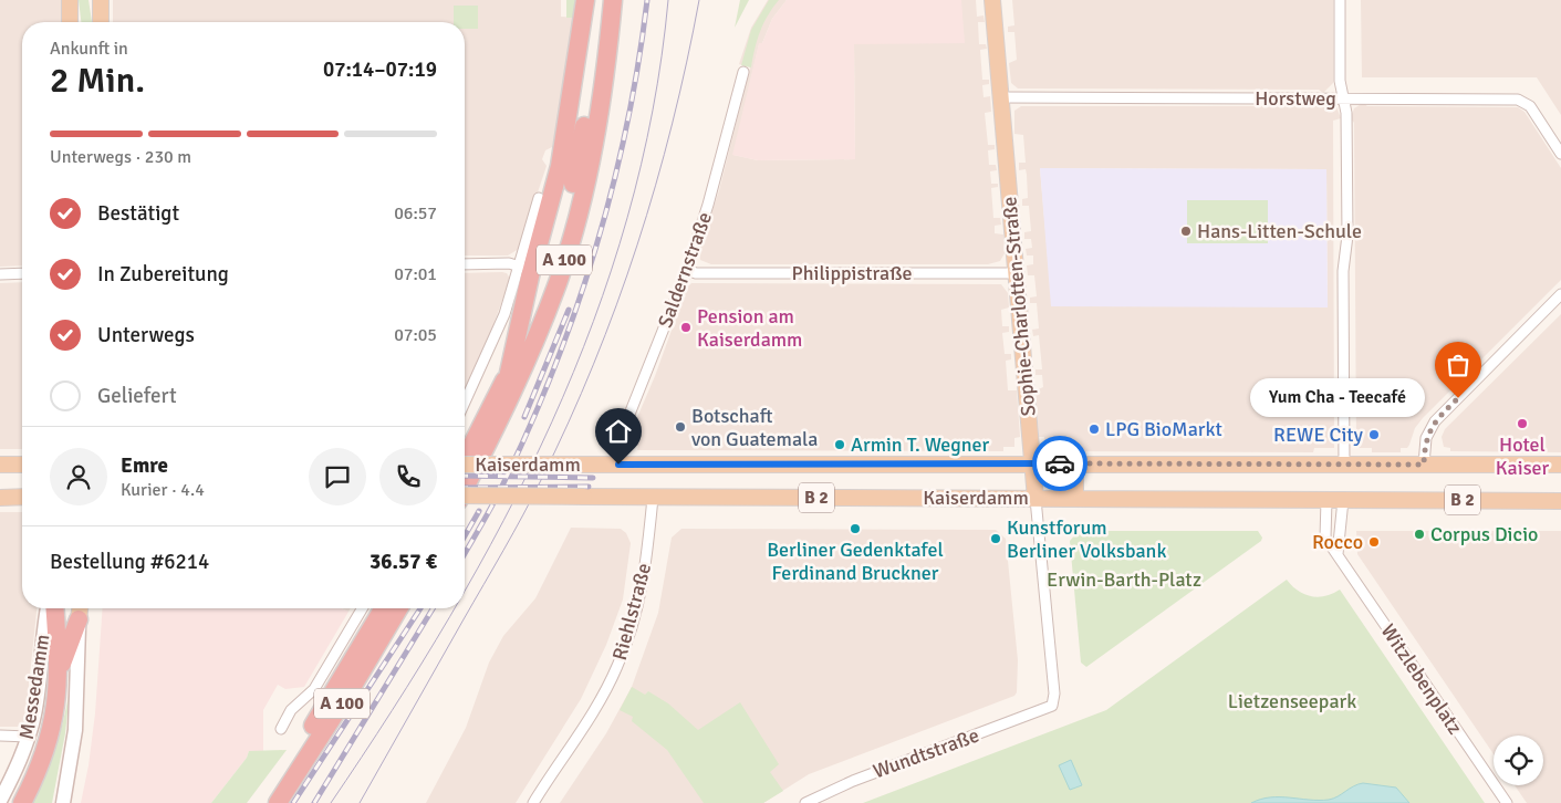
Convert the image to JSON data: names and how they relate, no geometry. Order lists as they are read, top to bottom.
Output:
{
  "streets": {
    "highway": ["A 100"],
    "main road": [
      "Sophie-Charlotten-Straße",
      "Kaiserdamm",
      "B 2",
      "Messedamm"
    ],
    "street": [
      "Horstweg",
      "Saldernstraße",
      "Philippistraße",
      "Riehlstraße",
      "Witzlebenplatz",
      "Wundtstraße"
    ]
  },
  "crossings": [
    ["Horstweg", "Sophie-Charlotten-Straße"],
    ["Saldernstraße", "Philippistraße"],
    ["Saldernstraße", "Kaiserdamm"],
    ["Philippistraße", "Sophie-Charlotten-Straße"],
    ["Sophie-Charlotten-Straße", "Kaiserdamm"],
    ["Sophie-Charlotten-Straße", "Wundtstraße"],
    ["Kaiserdamm", "Riehlstraße"],
    ["Kaiserdamm", "Witzlebenplatz"]
  ],
  "parks": ["Erwin-Barth-Platz", "Lietzenseepark"],
  "places": [
    "Hans-Litten-Schule",
    "Pension am Kaiserdamm",
    "Yum Cha - Teecafé",
    "Hotel Kaiser",
    "Botschaft von Guatemala",
    "LPG BioMarkt",
    "REWE City",
    "Armin T. Wegner",
    "Berliner Gedenktafel Ferdinand Bruckner",
    "Corpus Dicio",
    "Kunstforum Berliner Volksbank",
    "Rocco"
  ],
  "page": {
    "heading": ["2 Min.", "Ankunft in", "07:14–07:19"],
    "panel": [
      "Emre",
      "Kurier · 4.4",
      "Bestellung #6214",
      "36.57 €"
    ],
    "bar": "Unterwegs · 230 m",
    "list": [
      ["Bestätigt", "06:57"],
      ["In Zubereitung", "07:01"],
      ["Unterwegs", "07:05"],
      "Geliefert"
    ],
    "bubble": "Yum Cha - Teecafé"
  }
}
